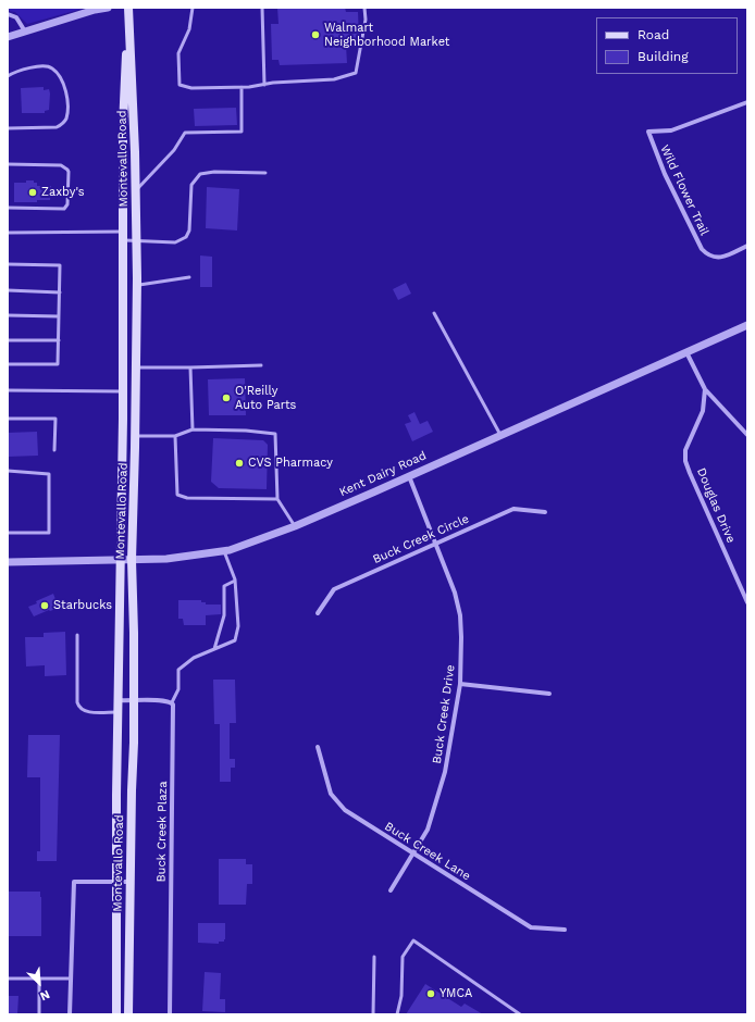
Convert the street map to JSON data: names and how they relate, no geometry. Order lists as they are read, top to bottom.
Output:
{
  "streets": {
    "main road": ["Montevallo Road"],
    "street": [
      "Wild Flower Trail",
      "Kent Dairy Road",
      "Douglas Drive",
      "Buck Creek Circle",
      "Buck Creek Drive",
      "Buck Creek Plaza",
      "Buck Creek Lane"
    ]
  },
  "crossings": [
    ["Montevallo Road", "Kent Dairy Road"],
    ["Kent Dairy Road", "Buck Creek Drive"],
    ["Buck Creek Circle", "Buck Creek Drive"],
    ["Buck Creek Drive", "Buck Creek Lane"]
  ],
  "places": [
    "Walmart Neighborhood Market",
    "Zaxby's",
    "O'Reilly Auto Parts",
    "CVS Pharmacy",
    "Starbucks",
    "YMCA"
  ],
  "legend": ["Road", "Building"],
  "north": "bottom right"
}
